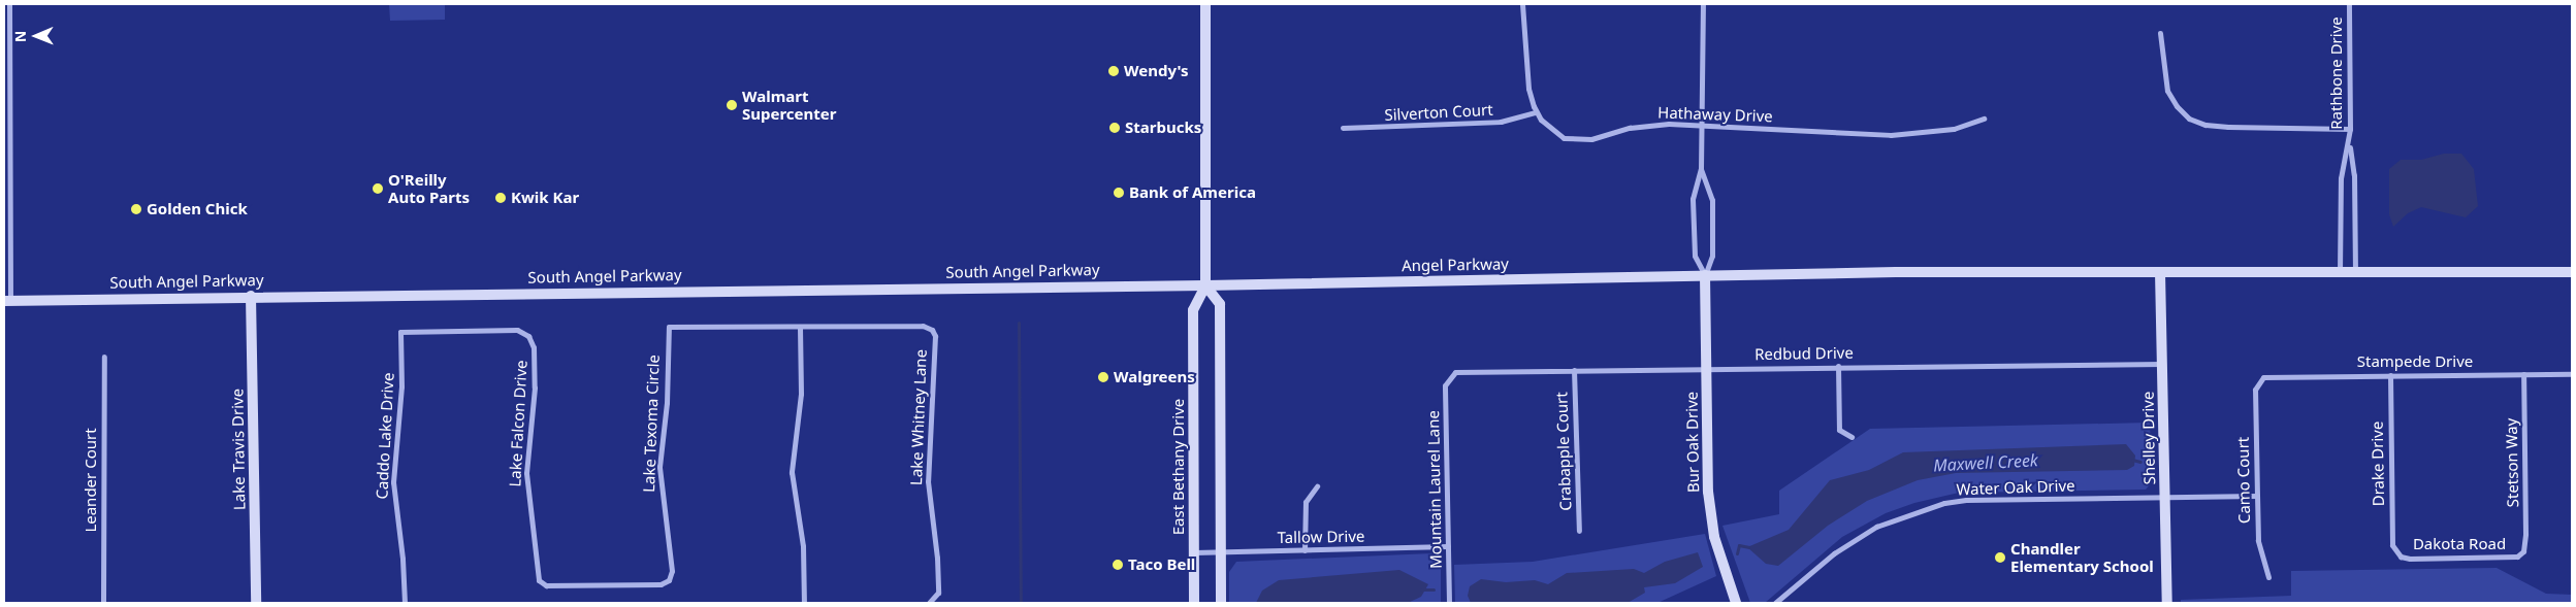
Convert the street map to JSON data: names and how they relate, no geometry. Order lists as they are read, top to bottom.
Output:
{
  "streets": {
    "main road": [
      "Angel Parkway",
      "South Angel Parkway",
      "Shelley Drive",
      "Bur Oak Drive",
      "Lake Travis Drive",
      "East Bethany Drive"
    ],
    "street": [
      "Rathbone Drive",
      "Silverton Court",
      "Hathaway Drive",
      "Redbud Drive",
      "Stampede Drive",
      "Lake Whitney Lane",
      "Lake Falcon Drive",
      "Lake Texoma Circle",
      "Caddo Lake Drive",
      "Crabapple Court",
      "Stetson Way",
      "Drake Drive",
      "Leander Court",
      "Camo Court",
      "Water Oak Drive",
      "Mountain Laurel Lane",
      "Tallow Drive",
      "Dakota Road"
    ]
  },
  "crossings": [
    ["Rathbone Drive", "Angel Parkway"],
    ["Silverton Court", "Hathaway Drive"],
    ["Angel Parkway", "South Angel Parkway"],
    ["Angel Parkway", "Shelley Drive"],
    ["Angel Parkway", "Bur Oak Drive"],
    ["Angel Parkway", "East Bethany Drive"],
    ["South Angel Parkway", "Lake Travis Drive"],
    ["South Angel Parkway", "East Bethany Drive"],
    ["Redbud Drive", "Shelley Drive"],
    ["Redbud Drive", "Bur Oak Drive"],
    ["Redbud Drive", "Crabapple Court"],
    ["Redbud Drive", "Mountain Laurel Lane"],
    ["Stampede Drive", "Stetson Way"],
    ["Stampede Drive", "Drake Drive"],
    ["Stampede Drive", "Camo Court"],
    ["Lake Whitney Lane", "Lake Texoma Circle"],
    ["Lake Falcon Drive", "Lake Texoma Circle"],
    ["Lake Falcon Drive", "Caddo Lake Drive"],
    ["Shelley Drive", "Water Oak Drive"],
    ["Stetson Way", "Dakota Road"],
    ["Drake Drive", "Dakota Road"],
    ["East Bethany Drive", "Tallow Drive"],
    ["Camo Court", "Water Oak Drive"],
    ["Mountain Laurel Lane", "Tallow Drive"]
  ],
  "water": ["Maxwell Creek"],
  "places": [
    "Wendy's",
    "Walmart Supercenter",
    "Starbucks",
    "O'Reilly Auto Parts",
    "Bank of America",
    "Kwik Kar",
    "Golden Chick",
    "Walgreens",
    "Chandler Elementary School",
    "Taco Bell"
  ],
  "north": "left"
}
